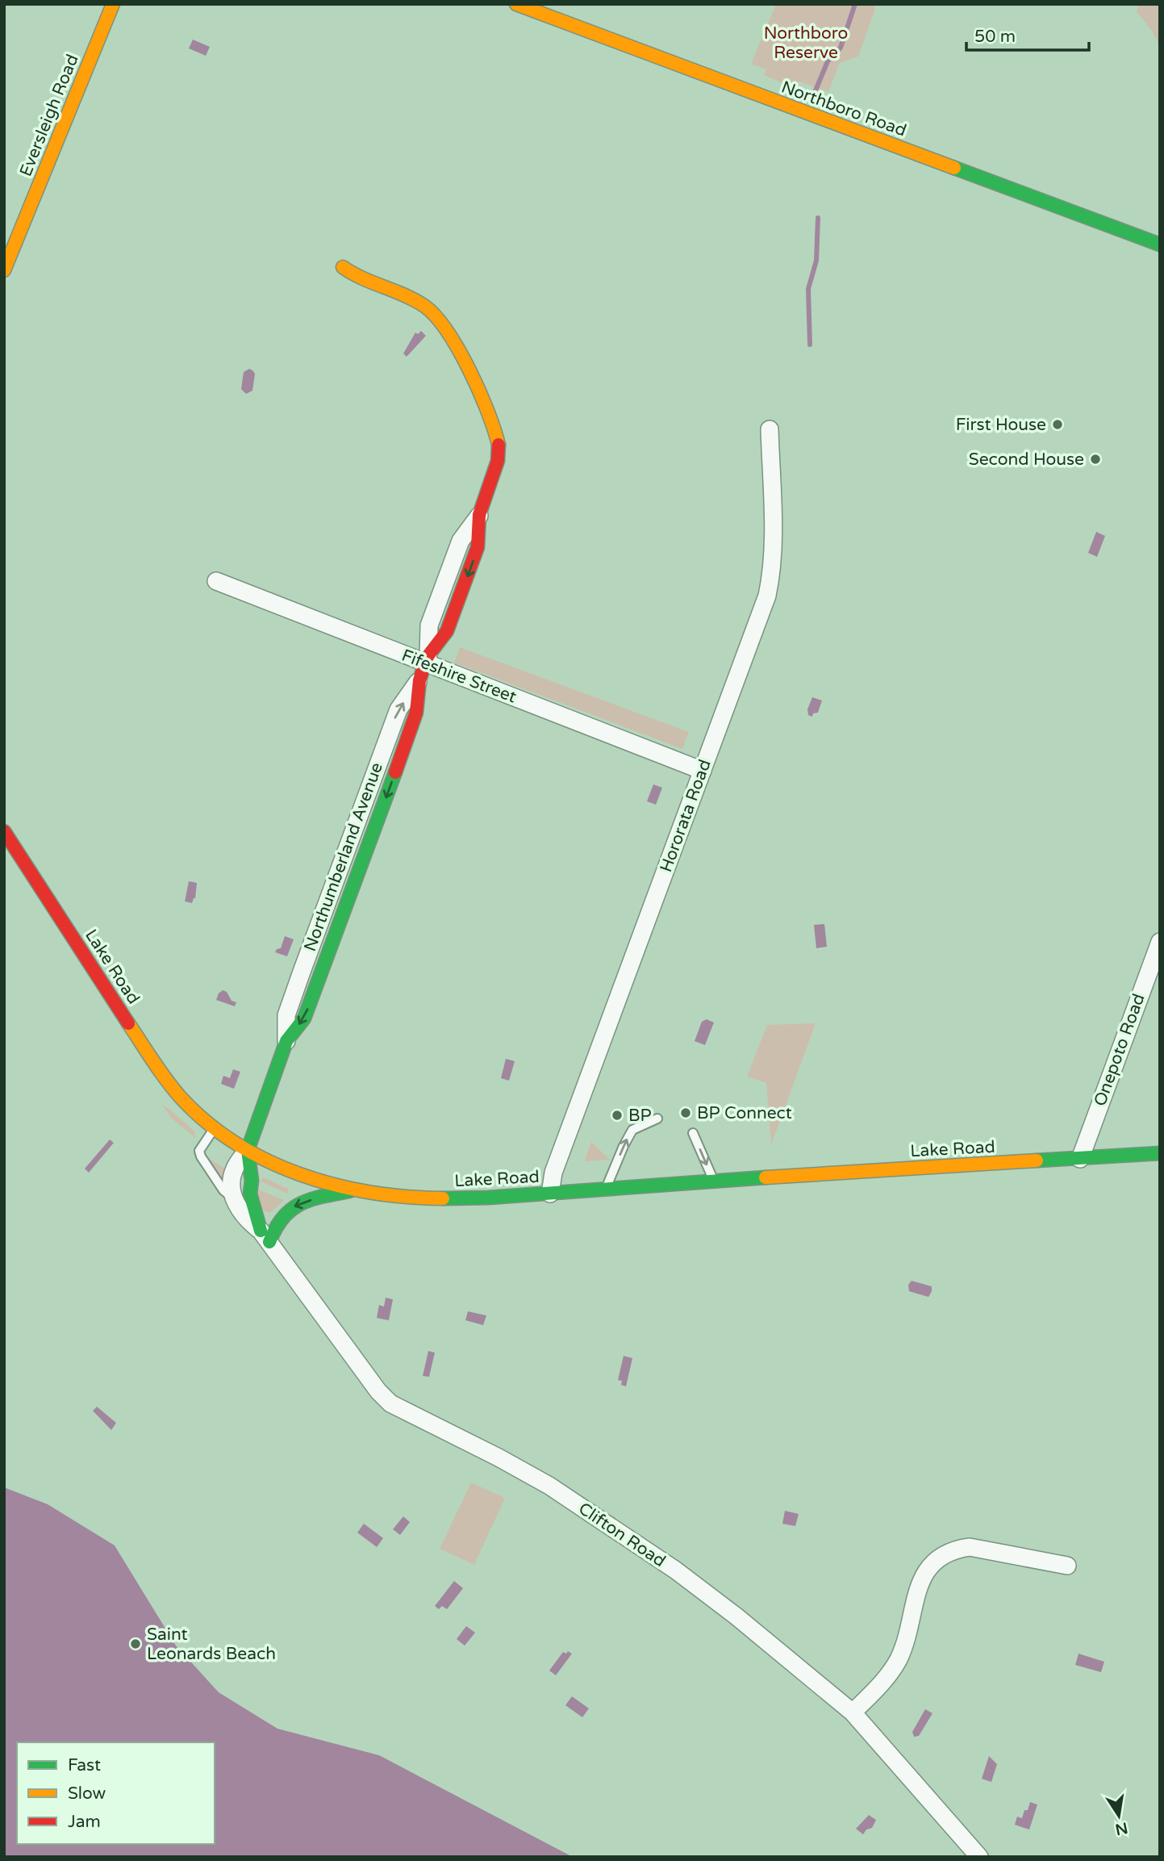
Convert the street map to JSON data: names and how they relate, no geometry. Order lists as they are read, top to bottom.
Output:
{
  "streets": {
    "street": [
      "Northboro Road",
      "Eversleigh Road",
      "Fifeshire Street",
      "Hororata Road",
      "Northumberland Avenue",
      "Lake Road",
      "Onepoto Road",
      "Clifton Road"
    ]
  },
  "crossings": [
    ["Fifeshire Street", "Hororata Road"],
    ["Fifeshire Street", "Northumberland Avenue"],
    ["Hororata Road", "Lake Road"],
    ["Northumberland Avenue", "Lake Road"],
    ["Northumberland Avenue", "Clifton Road"],
    ["Lake Road", "Onepoto Road"],
    ["Lake Road", "Clifton Road"]
  ],
  "parks": ["Northboro Reserve"],
  "places": [
    "First House",
    "Second House",
    "BP Connect",
    "BP",
    "Saint Leonards Beach"
  ],
  "legend": ["Fast", "Slow", "Jam"],
  "scale_bar": "50 m",
  "north": "bottom"
}
